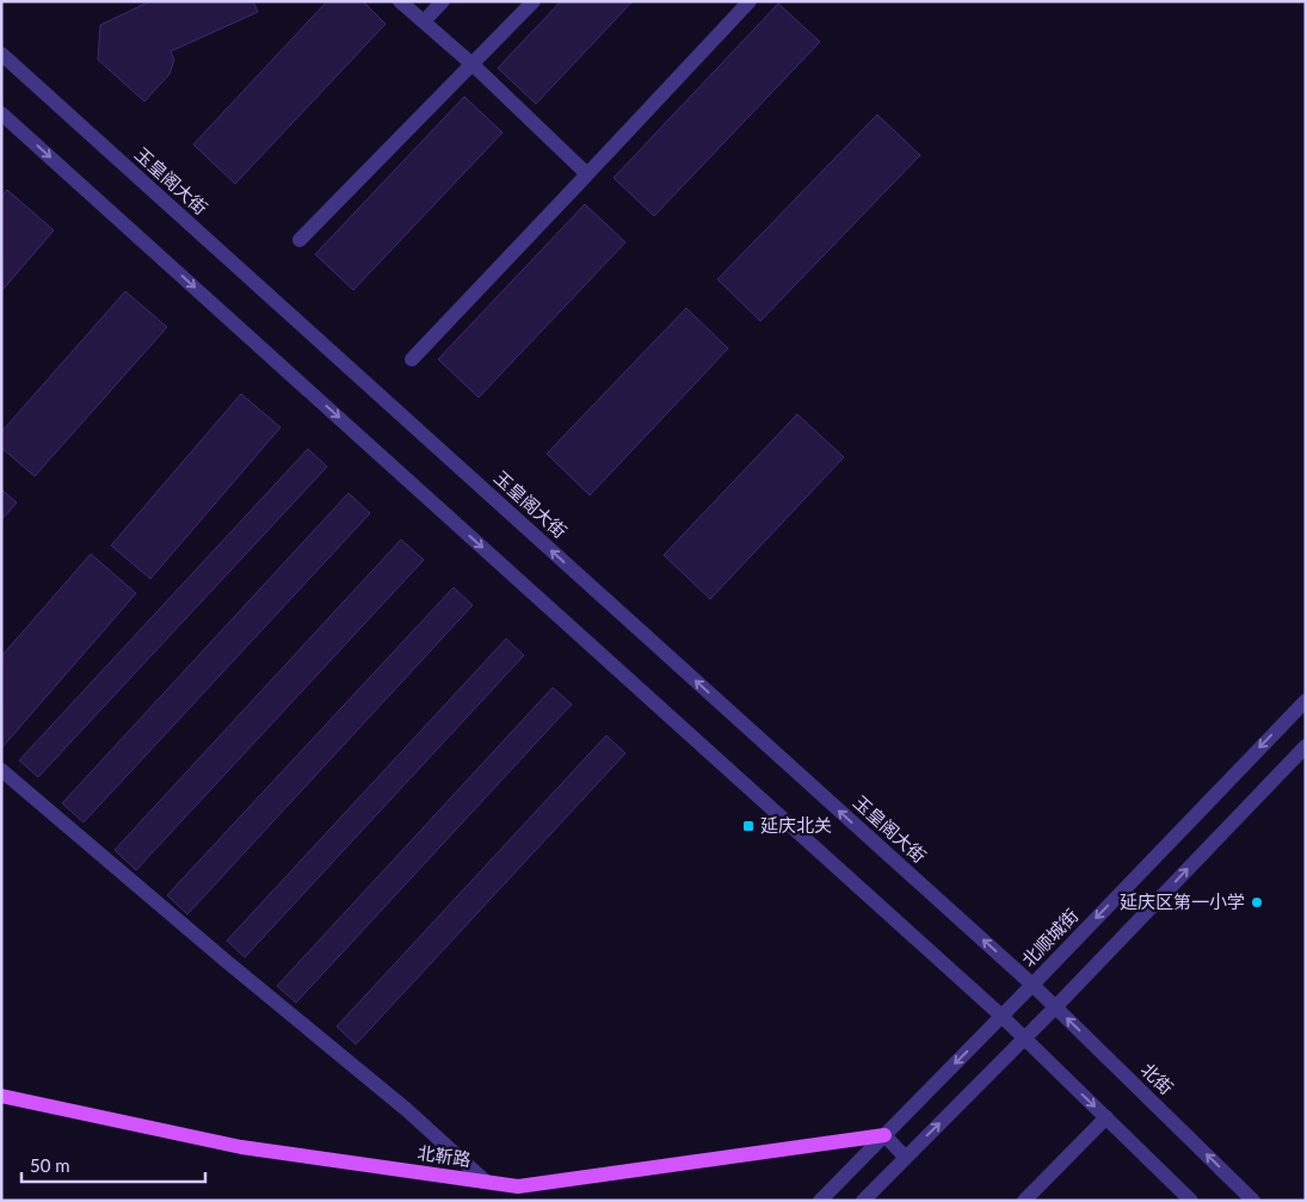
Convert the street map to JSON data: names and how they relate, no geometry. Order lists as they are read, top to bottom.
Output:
{
  "streets": {
    "main road": ["北靳路"],
    "street": ["玉皇阁大街", "北顺城街", "北街"]
  },
  "crossings": [
    ["玉皇阁大街", "北顺城街"],
    ["玉皇阁大街", "北街"],
    ["北顺城街", "北街"],
    ["北顺城街", "北靳路"]
  ],
  "places": {
    "transit": ["延庆北关"],
    "other": ["延庆区第一小学"]
  },
  "scale_bar": "50 m"
}
